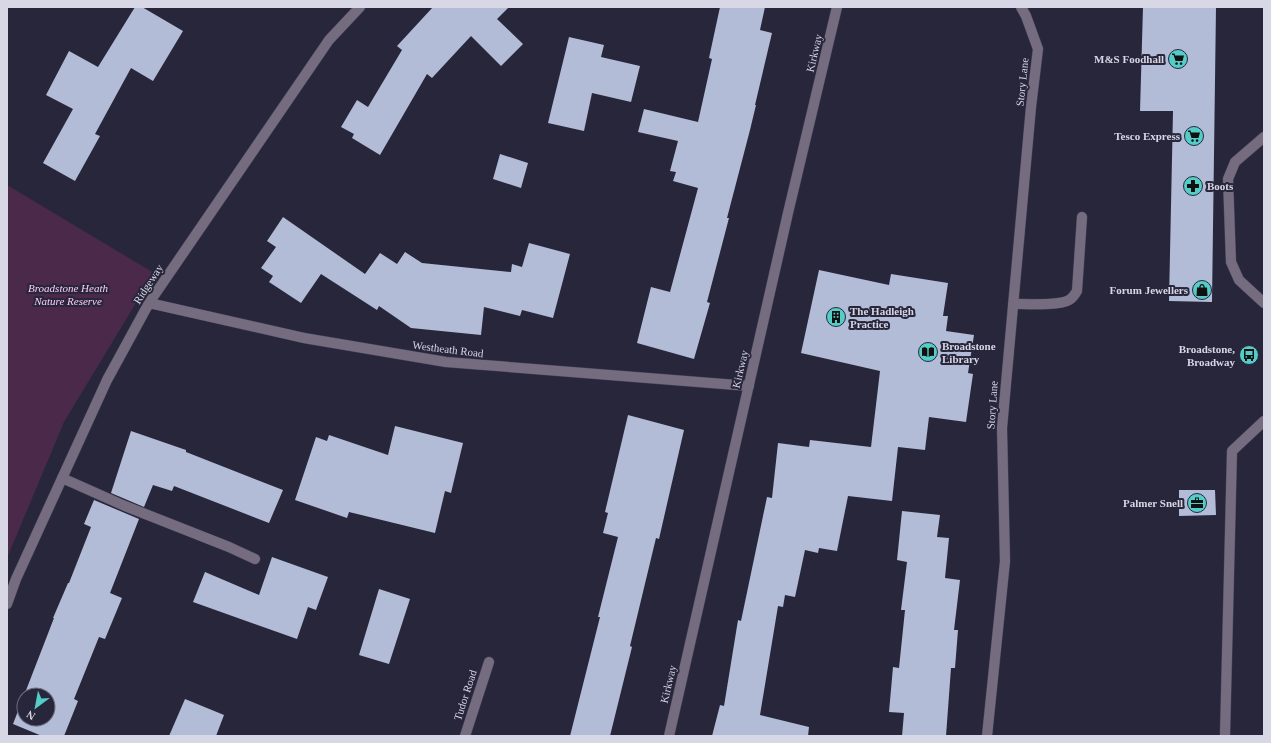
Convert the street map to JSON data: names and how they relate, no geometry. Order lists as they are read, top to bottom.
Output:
{
  "streets": {
    "street": [
      "Kirkway",
      "Story Lane",
      "Ridgeway",
      "Westheath Road",
      "Tudor Road"
    ]
  },
  "crossings": [
    ["Kirkway", "Westheath Road"],
    ["Ridgeway", "Westheath Road"]
  ],
  "parks": ["Broadstone Heath Nature Reserve"],
  "places": {
    "supermarket": ["M&S Foodhall", "Tesco Express"],
    "pharmacy": ["Boots"],
    "shop": ["Forum Jewellers"],
    "building": ["The Hadleigh Practice"],
    "library": ["Broadstone Library"],
    "bus stop": ["Broadstone, Broadway"],
    "office": ["Palmer Snell"]
  },
  "north": "bottom left"
}
